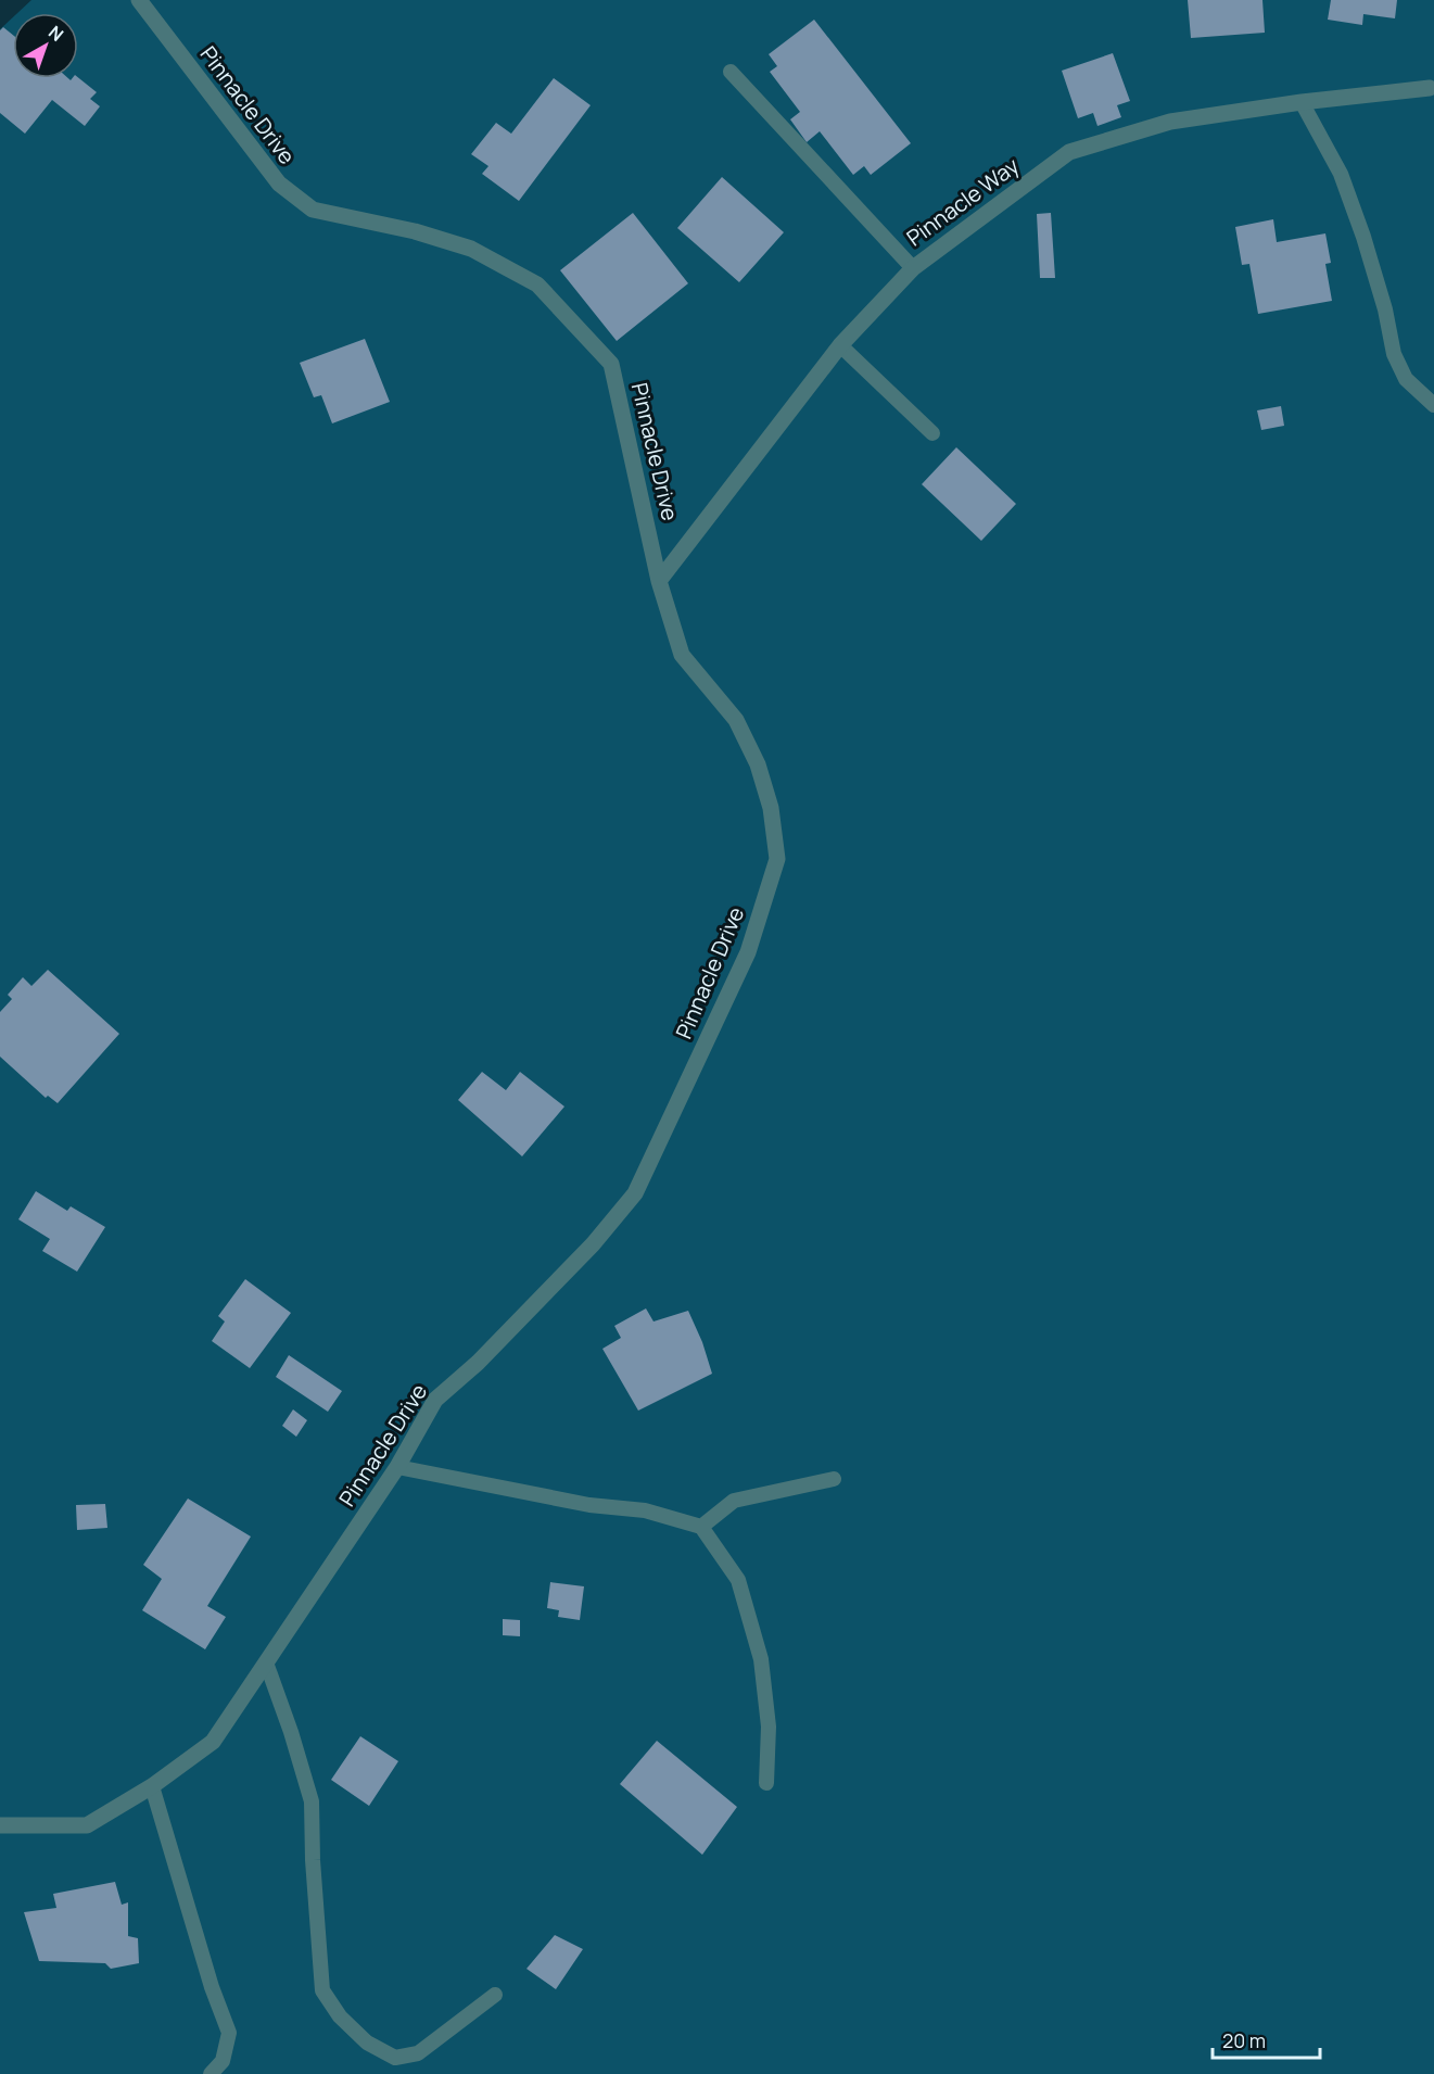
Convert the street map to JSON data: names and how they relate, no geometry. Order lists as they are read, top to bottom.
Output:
{
  "streets": {
    "street": ["Pinnacle Drive", "Pinnacle Way"]
  },
  "crossings": [
    ["Pinnacle Drive", "Pinnacle Way"]
  ],
  "scale_bar": "20 m",
  "north": "top right"
}
